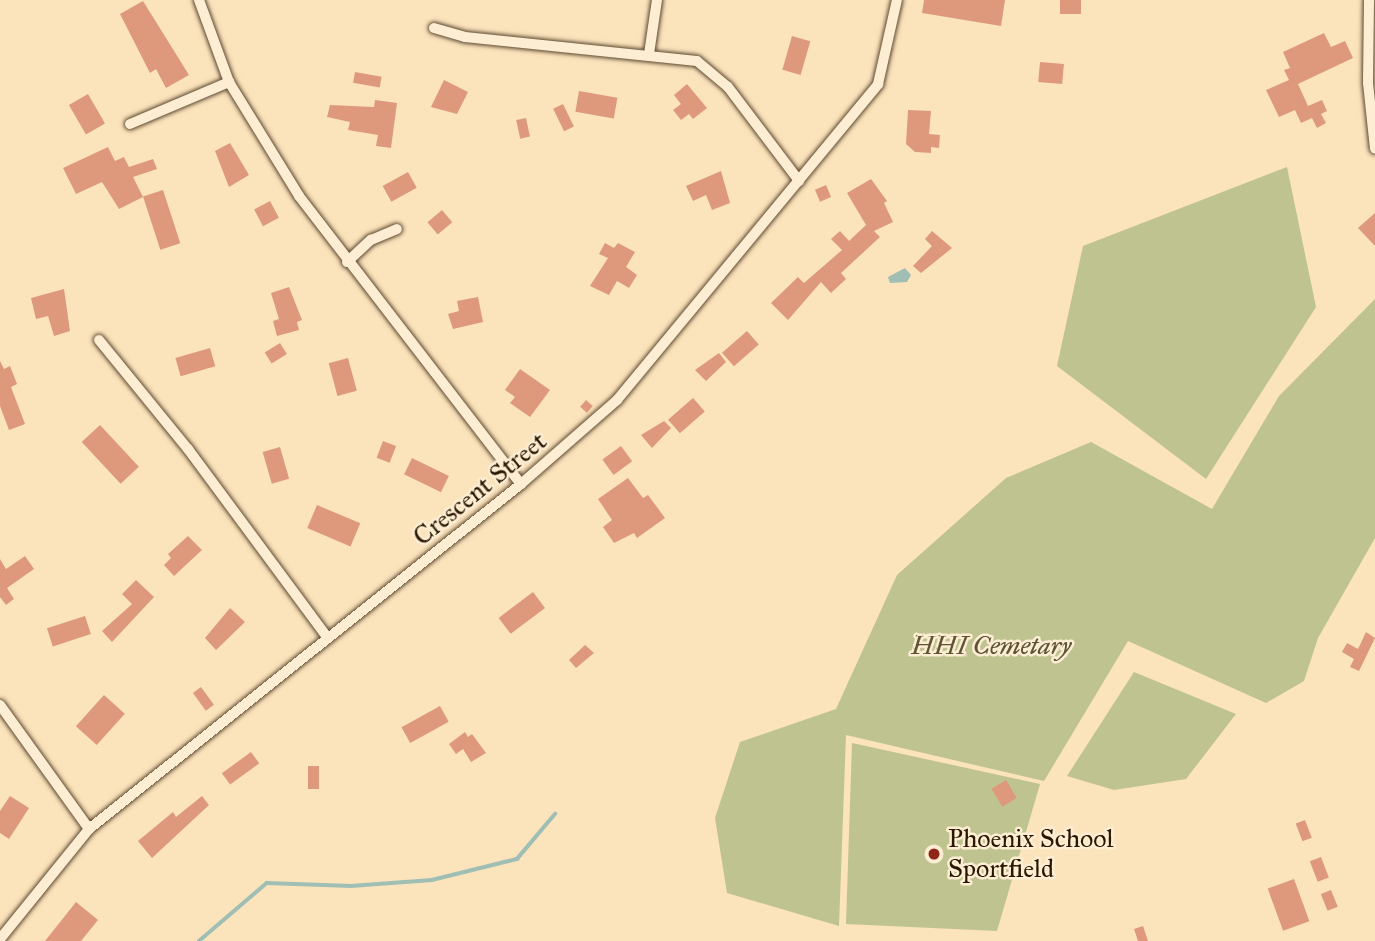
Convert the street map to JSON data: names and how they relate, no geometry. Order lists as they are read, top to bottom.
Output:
{
  "streets": {
    "street": ["Crescent Street"]
  },
  "parks": ["HHI Cemetary"],
  "places": ["Phoenix School Sportfield"]
}
